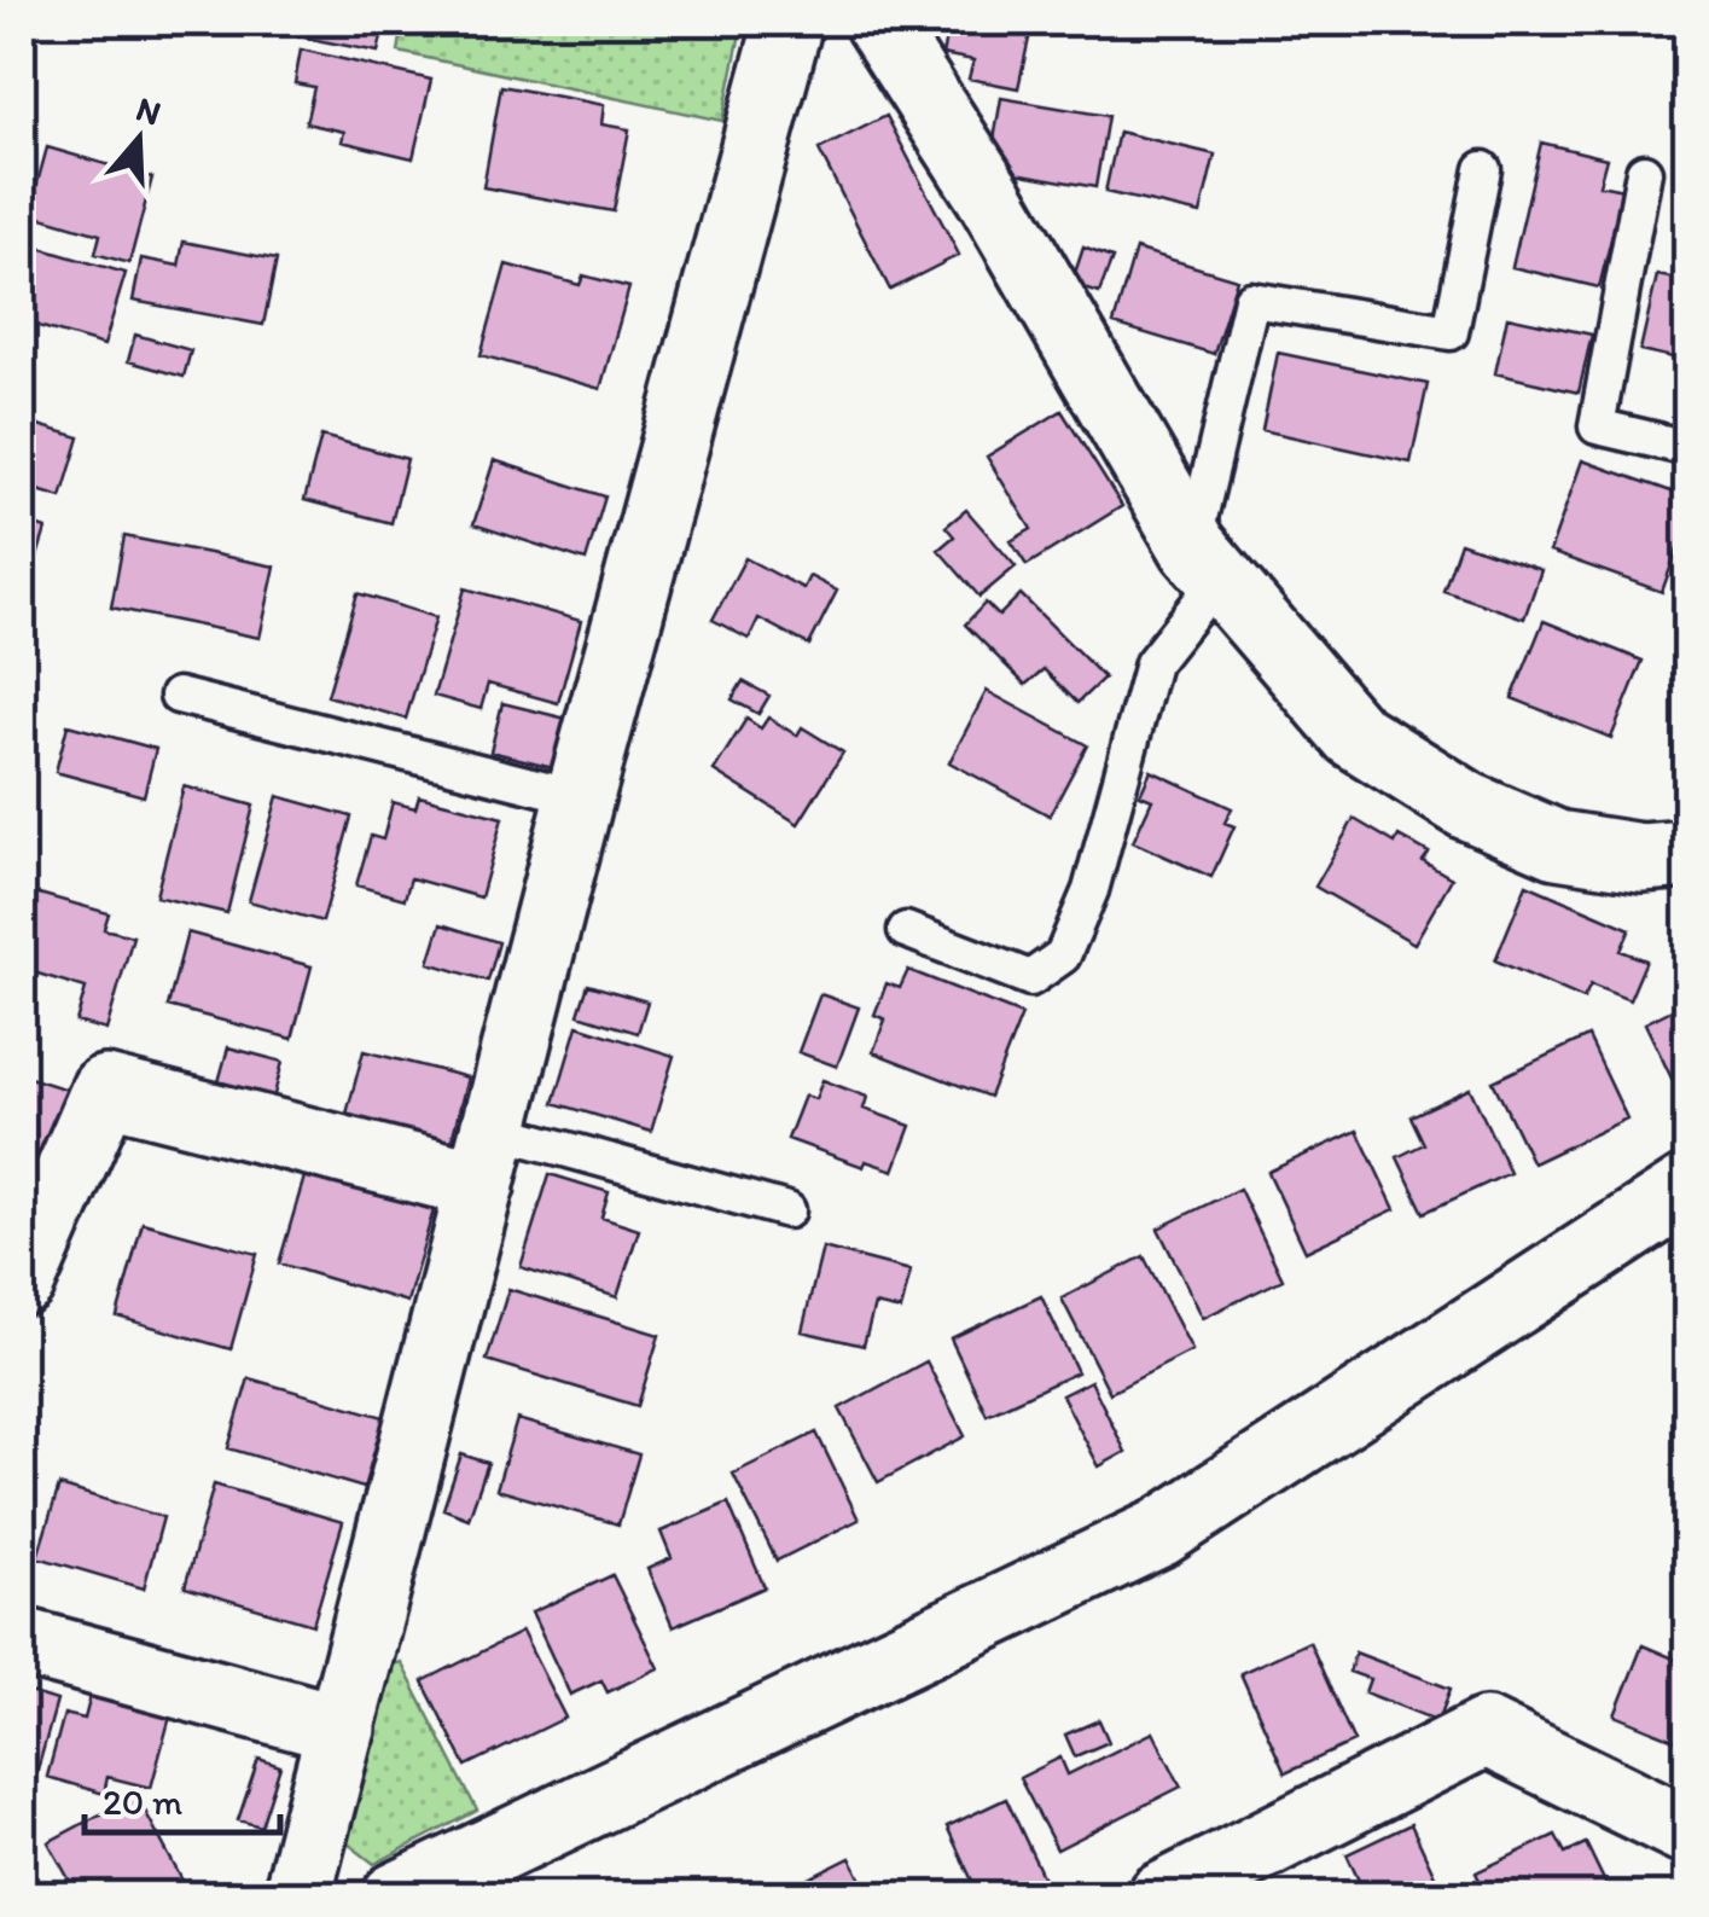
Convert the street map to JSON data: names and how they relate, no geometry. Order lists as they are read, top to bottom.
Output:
{
  "scale_bar": "20 m",
  "north": "top"
}
